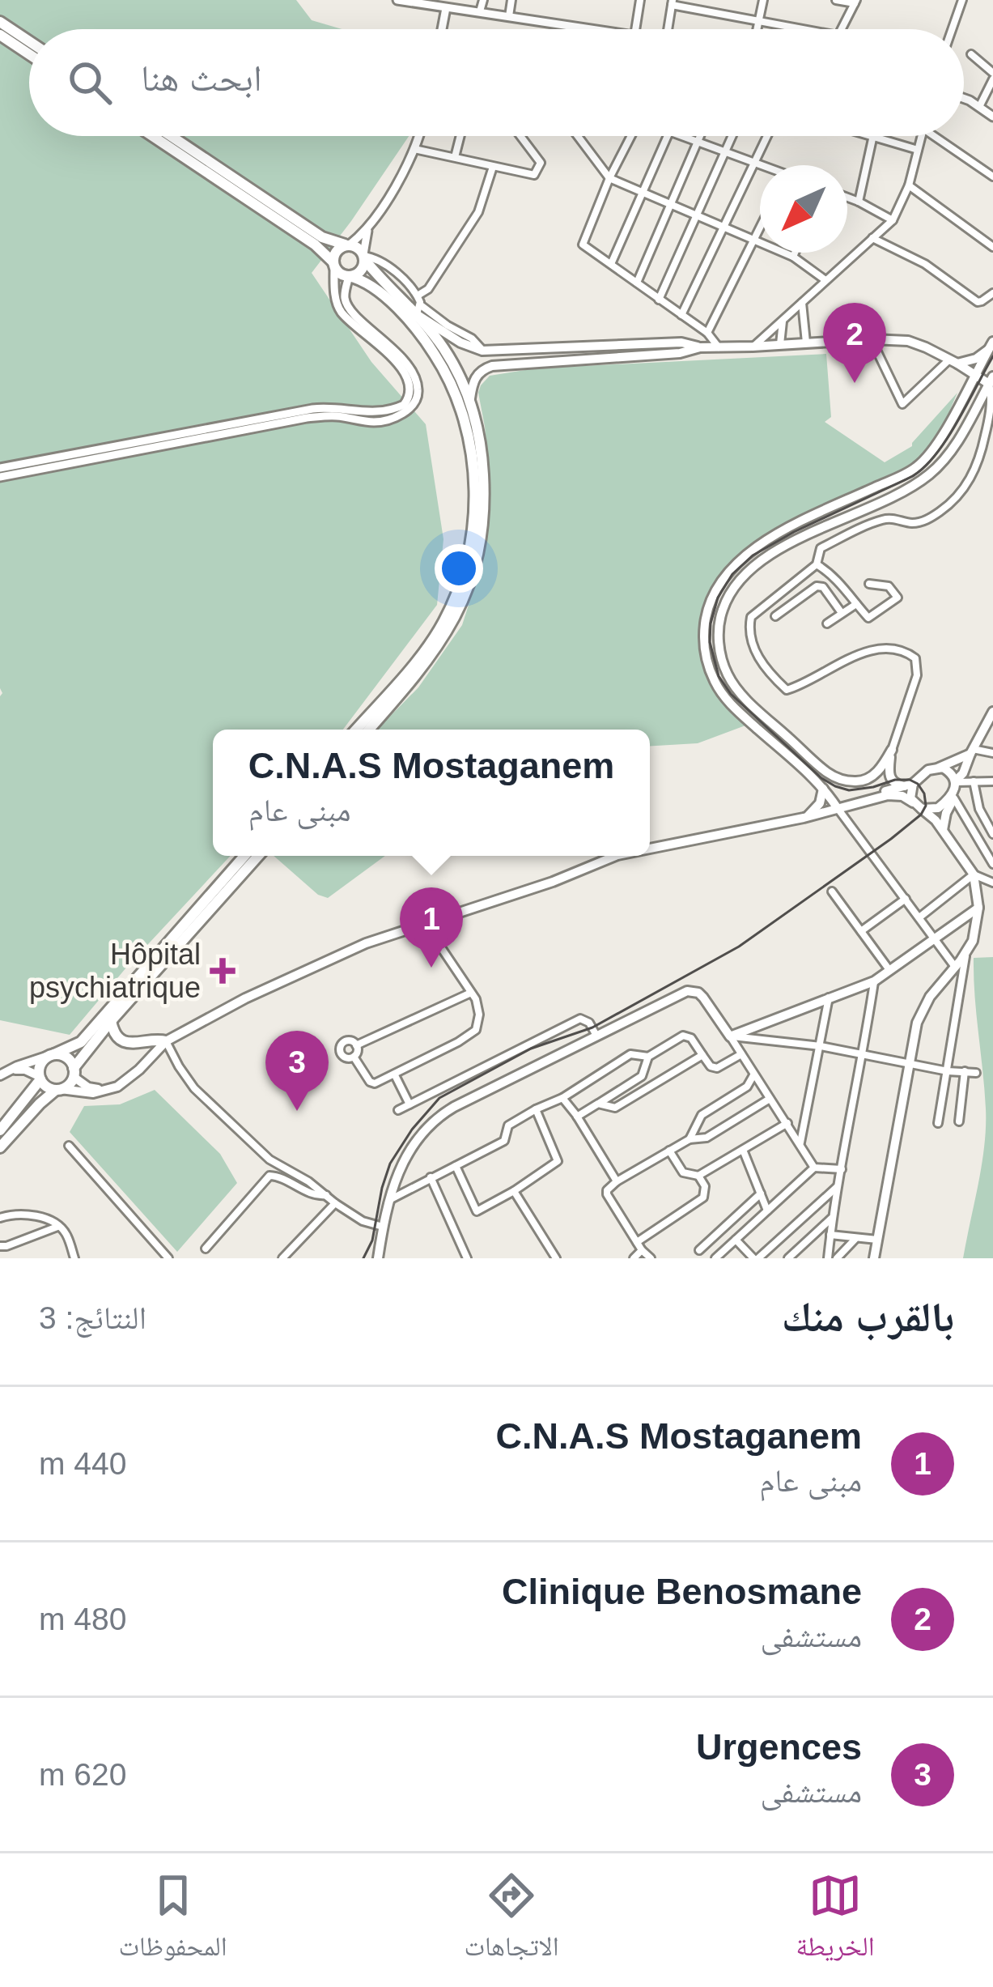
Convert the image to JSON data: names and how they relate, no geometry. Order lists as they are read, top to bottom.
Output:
{
  "places": {
    "health": ["Hôpital psychiatrique"]
  },
  "north": "bottom left",
  "page": {
    "search": "ابحث هنا",
    "pins": ["2", "1", "3"],
    "popup": ["C.N.A.S Mostaganem", "مبنى عام"],
    "heading": ["بالقرب منك", "النتائج: 3"],
    "list": [
      {
        "mark": "1",
        "name": "C.N.A.S Mostaganem",
        "note": "مبنى عام",
        "value": "440 m"
      },
      {
        "mark": "2",
        "name": "Clinique Benosmane",
        "note": "مستشفى",
        "value": "480 m"
      },
      {
        "mark": "3",
        "name": "Urgences",
        "note": "مستشفى",
        "value": "620 m"
      }
    ],
    "nav": ["الخريطة", "الاتجاهات", "المحفوظات"]
  }
}
